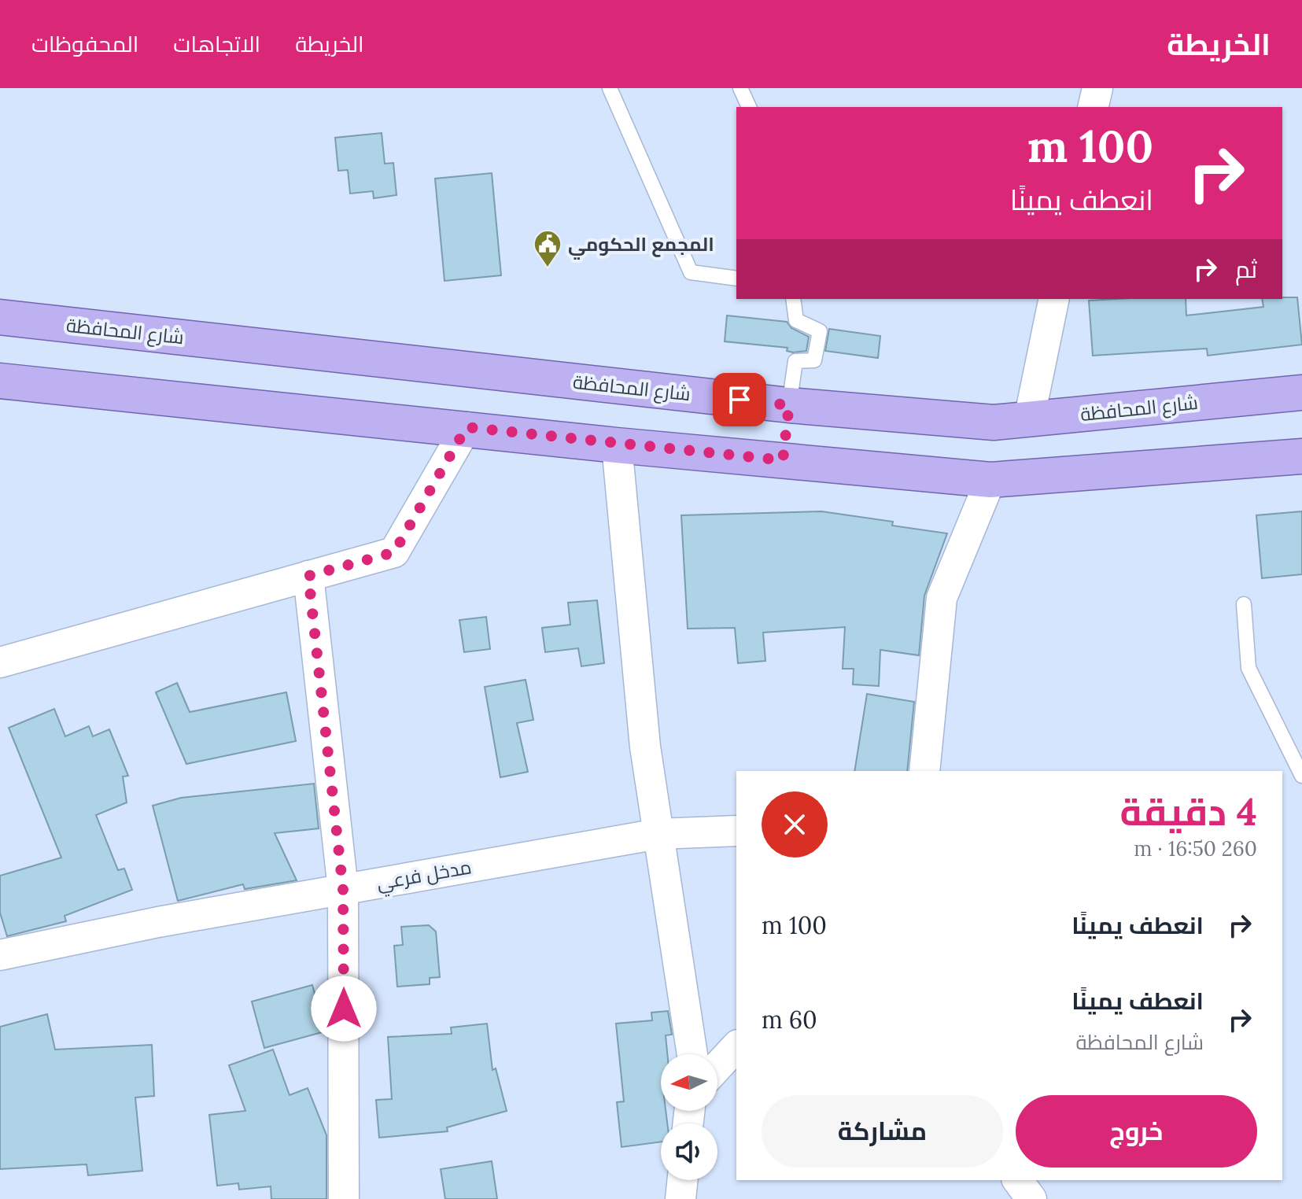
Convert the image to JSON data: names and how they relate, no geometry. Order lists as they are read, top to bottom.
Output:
{
  "streets": {
    "main road": ["شارع المحافظة"],
    "street": ["مدخل فرعي"]
  },
  "places": {
    "public building": ["المجمع الحكومي"]
  },
  "north": "left",
  "page": {
    "header": "الخريطة",
    "nav": ["الخريطة", "الاتجاهات", "المحفوظات"],
    "turn": ["100 m", "انعطف يمينًا"],
    "then": "ثم",
    "heading": ["4 دقيقة", "260 m · 16:50"],
    "list": [
      {
        "name": "انعطف يمينًا",
        "value": "100 m"
      },
      {
        "name": "انعطف يمينًا",
        "note": "شارع المحافظة",
        "value": "60 m"
      }
    ],
    "buttons": ["خروج", "مشاركة"]
  }
}
